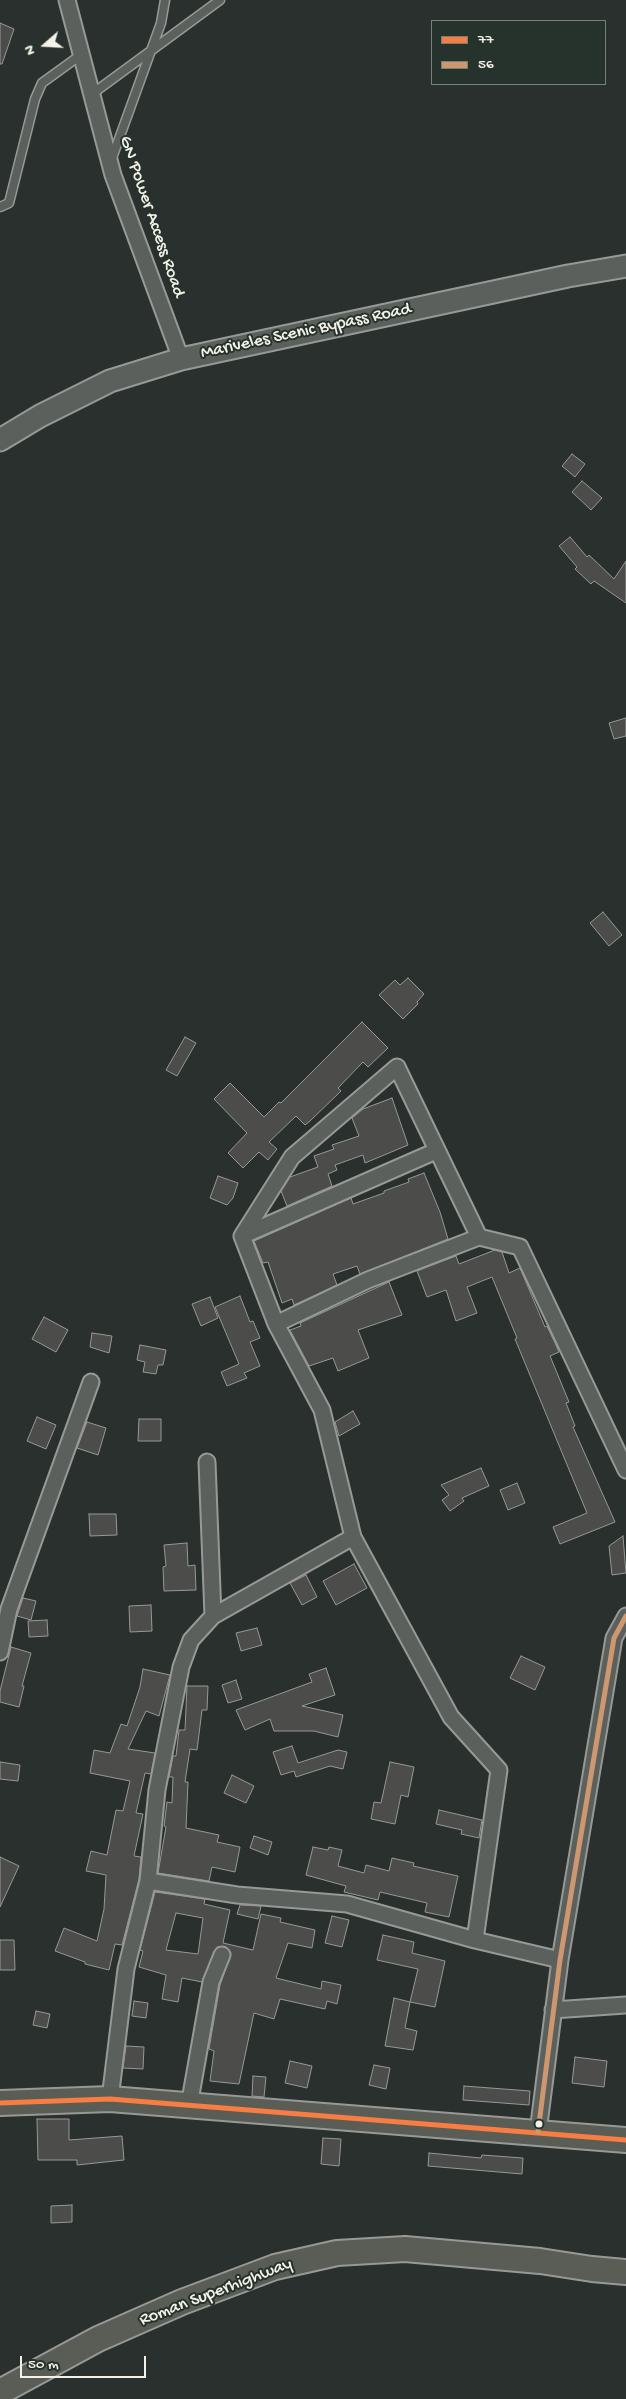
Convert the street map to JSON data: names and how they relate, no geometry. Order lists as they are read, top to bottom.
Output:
{
  "streets": {
    "main road": ["Mariveles Scenic Bypass Road", "Roman Superhighway"],
    "street": ["GN Power Access Road"]
  },
  "crossings": [
    ["GN Power Access Road", "Mariveles Scenic Bypass Road"]
  ],
  "lines": ["transit line 56", "transit line 77"],
  "legend": ["77", "56"],
  "scale_bar": "50 m",
  "north": "left"
}
